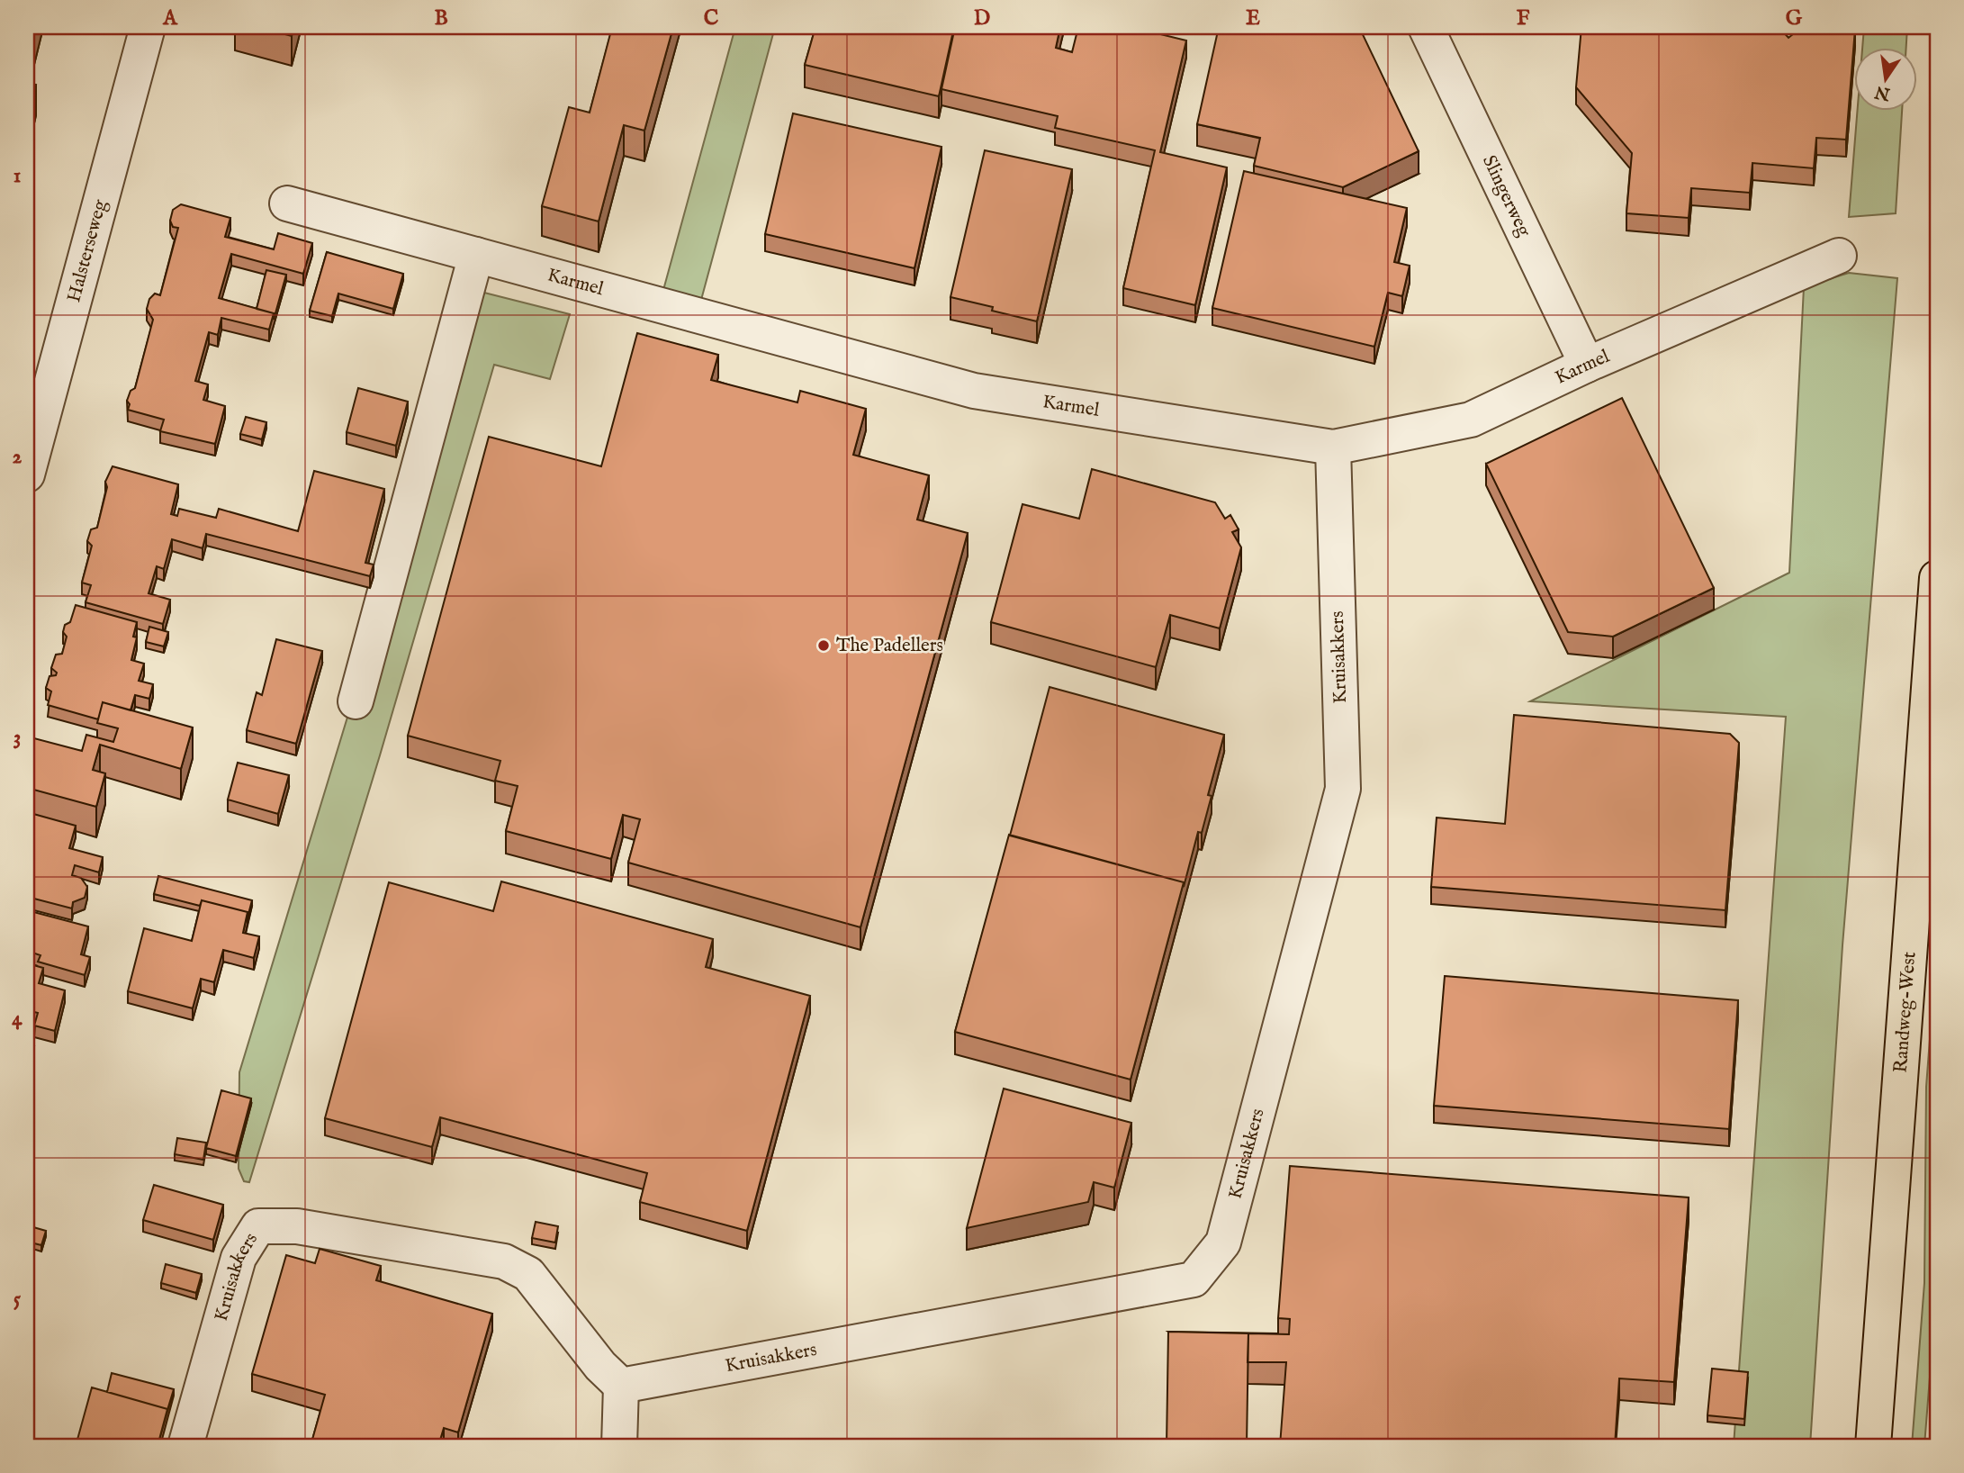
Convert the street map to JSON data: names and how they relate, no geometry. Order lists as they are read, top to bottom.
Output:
{
  "streets": {
    "main road": ["Randweg-West"],
    "street": [
      "Slingerweg",
      "Halsterseweg",
      "Karmel",
      "Kruisakkers"
    ]
  },
  "crossings": [
    ["Slingerweg", "Karmel"],
    ["Karmel", "Kruisakkers"]
  ],
  "places": ["The Padellers"],
  "north": "bottom",
  "grid": {
    "columns": [
      "A",
      "B",
      "C",
      "D",
      "E",
      "F",
      "G"
    ],
    "rows": [
      "1",
      "2",
      "3",
      "4",
      "5"
    ]
  }
}
